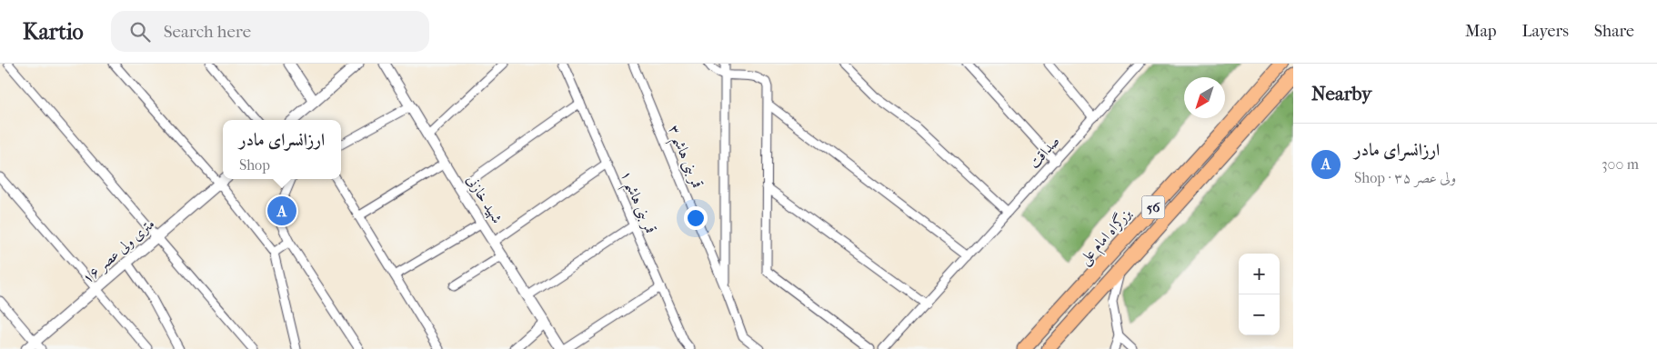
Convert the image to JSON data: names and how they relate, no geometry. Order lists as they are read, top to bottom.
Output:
{
  "streets": {
    "highway": ["56", "بزرگراه امام علی"],
    "street": [
      "صداقت",
      "قمر بنی هاشم ۳",
      "شهید خازنی",
      "قمر بنی هاشم ۱",
      "۱۶ متری ولی عصر"
    ]
  },
  "north": "bottom left",
  "page": {
    "header": "Kartio",
    "search": "Search here",
    "nav": ["Map", "Layers", "Share"],
    "heading": "Nearby",
    "popup": ["ارزانسرای مادر", "Shop"],
    "list": [
      {
        "mark": "A",
        "name": "ارزانسرای مادر",
        "note": "Shop · ولی عصر ۳۵",
        "value": "300 m"
      }
    ],
    "pins": "A",
    "map_buttons": ["+", "−"]
  }
}
